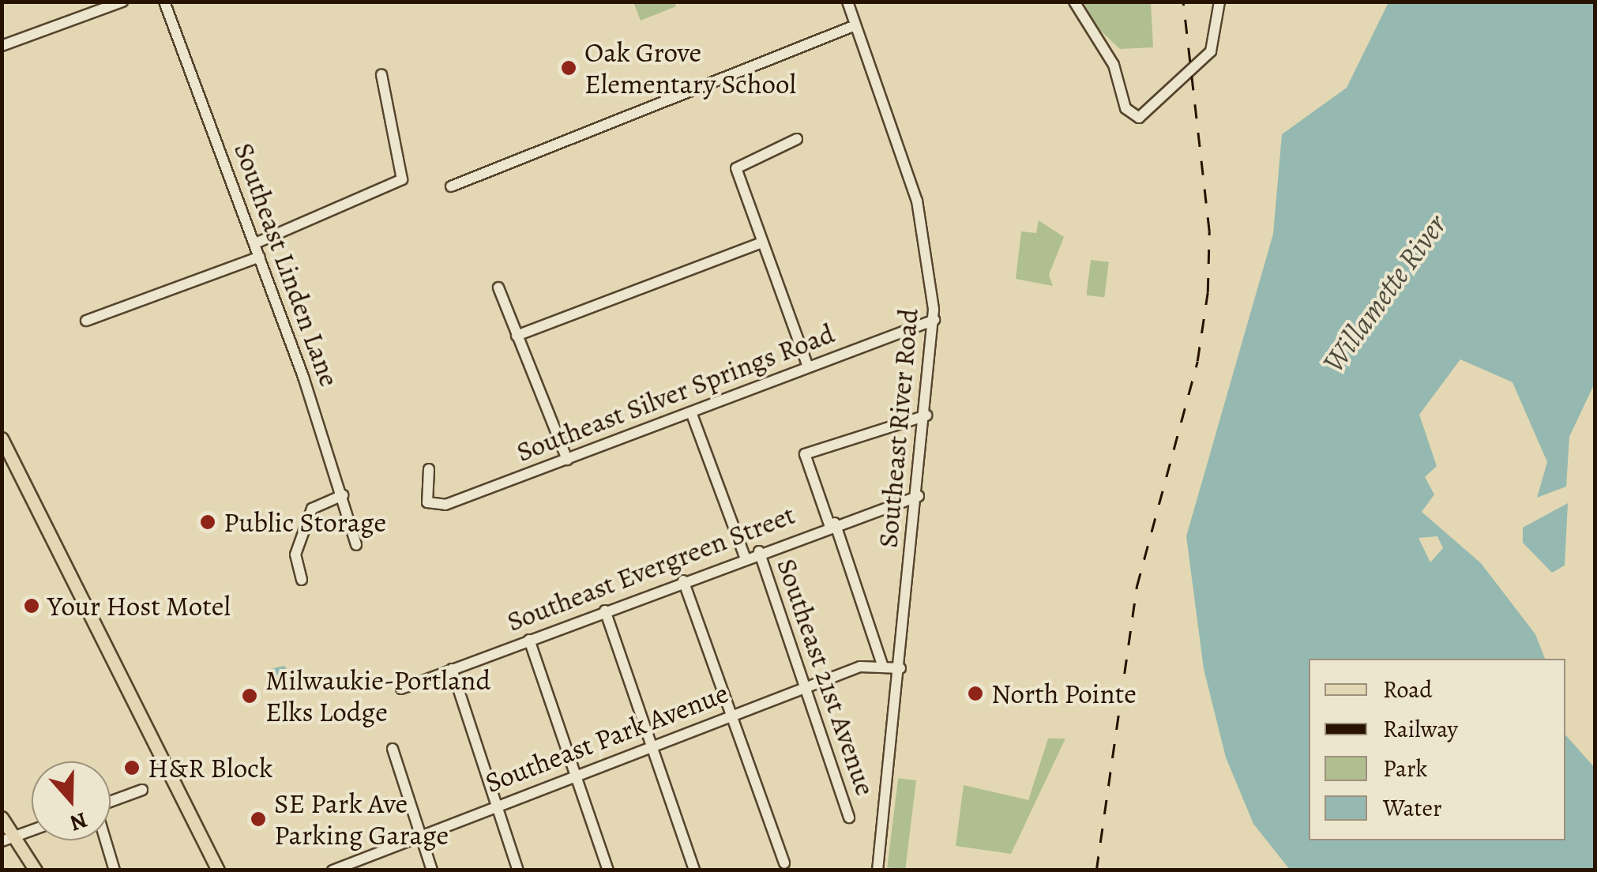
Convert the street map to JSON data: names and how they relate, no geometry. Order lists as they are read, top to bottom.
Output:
{
  "streets": {
    "street": [
      "Southeast Linden Lane",
      "Southeast Silver Springs Road",
      "Southeast River Road",
      "Southeast Evergreen Street",
      "Southeast 21st Avenue",
      "Southeast Park Avenue"
    ]
  },
  "crossings": [
    ["Southeast Silver Springs Road", "Southeast River Road"],
    ["Southeast Silver Springs Road", "Southeast 21st Avenue"],
    ["Southeast River Road", "Southeast Evergreen Street"],
    ["Southeast River Road", "Southeast Park Avenue"],
    ["Southeast Evergreen Street", "Southeast 21st Avenue"],
    ["Southeast 21st Avenue", "Southeast Park Avenue"]
  ],
  "water": ["Willamette River"],
  "places": [
    "Oak Grove Elementary School",
    "Public Storage",
    "Your Host Motel",
    "North Pointe",
    "Milwaukie-Portland Elks Lodge",
    "H&R Block",
    "SE Park Ave Parking Garage"
  ],
  "legend": [
    "Road",
    "Railway",
    "Park",
    "Water"
  ],
  "north": "bottom"
}
